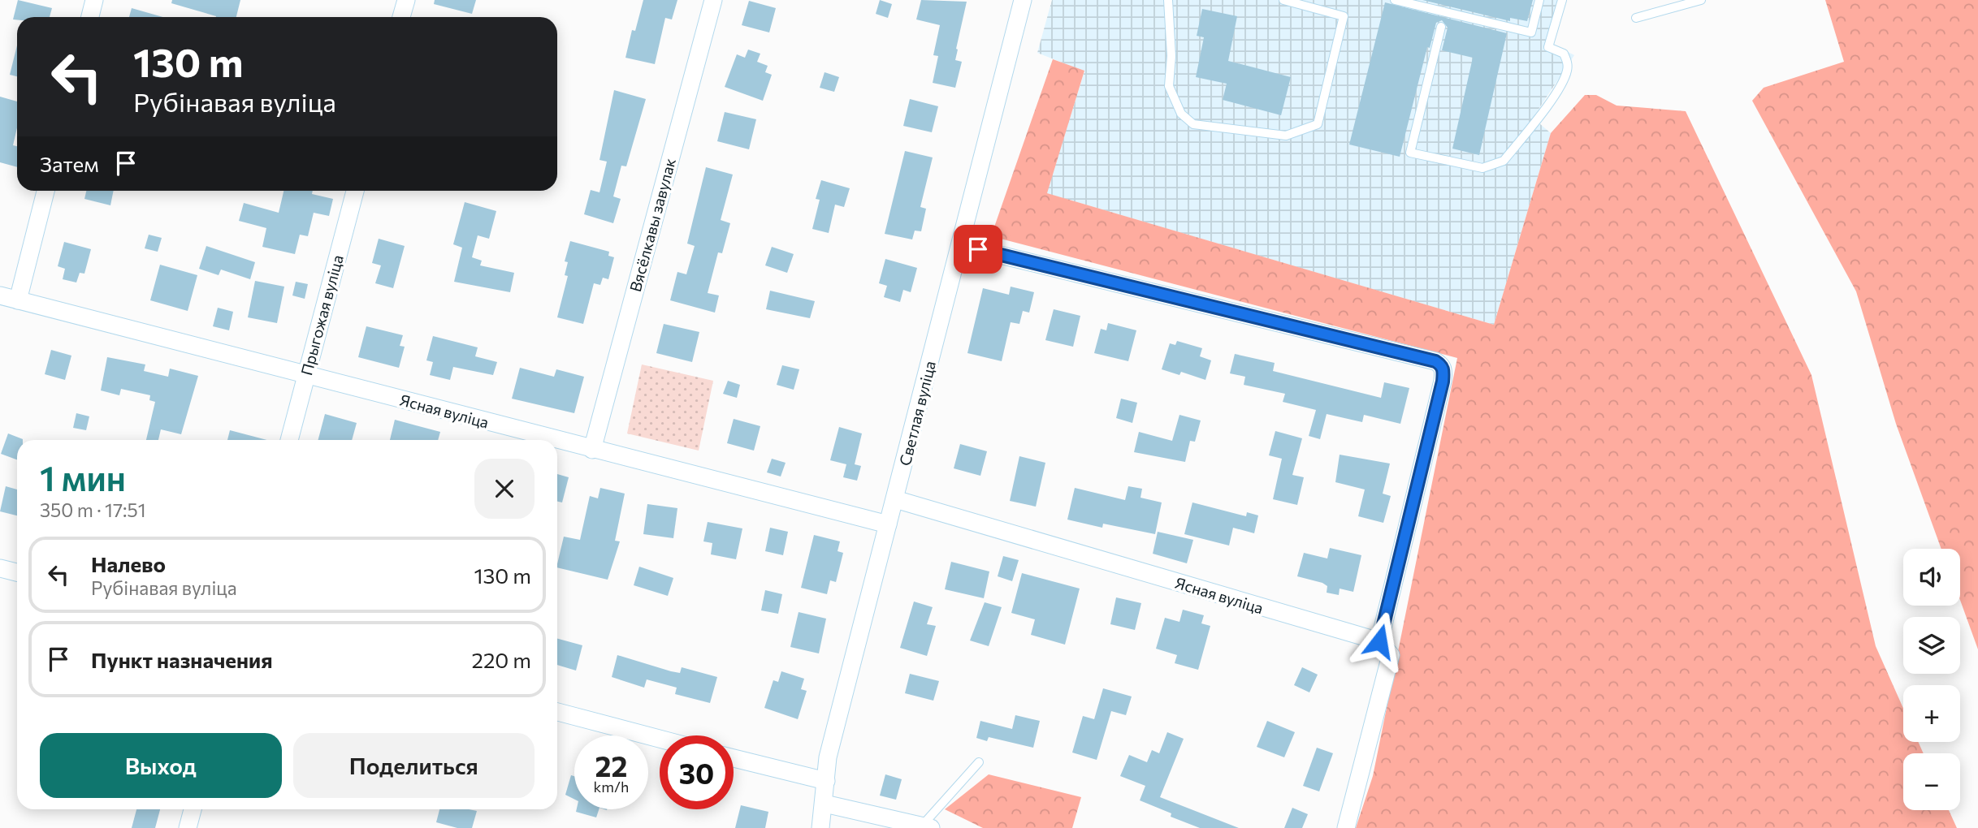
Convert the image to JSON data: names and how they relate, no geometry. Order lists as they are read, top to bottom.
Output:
{
  "streets": {
    "street": [
      "Вясёлкавы завулак",
      "Прыгожая вуліца",
      "Ясная вуліца",
      "Светлая вуліца"
    ]
  },
  "crossings": [
    ["Вясёлкавы завулак", "Ясная вуліца"],
    ["Прыгожая вуліца", "Ясная вуліца"],
    ["Ясная вуліца", "Светлая вуліца"]
  ],
  "page": {
    "turn": ["130 m", "Рубінавая вуліца"],
    "then": "Затем",
    "heading": ["1 мин", "350 m · 17:51"],
    "list": [
      {
        "name": "Налево",
        "note": "Рубінавая вуліца",
        "value": "130 m"
      },
      {
        "name": "Пункт назначения",
        "value": "220 m"
      }
    ],
    "map_buttons": ["+", "−"],
    "buttons": ["Выход", "Поделиться"],
    "speed": "22 km/h",
    "limit": "30"
  }
}
